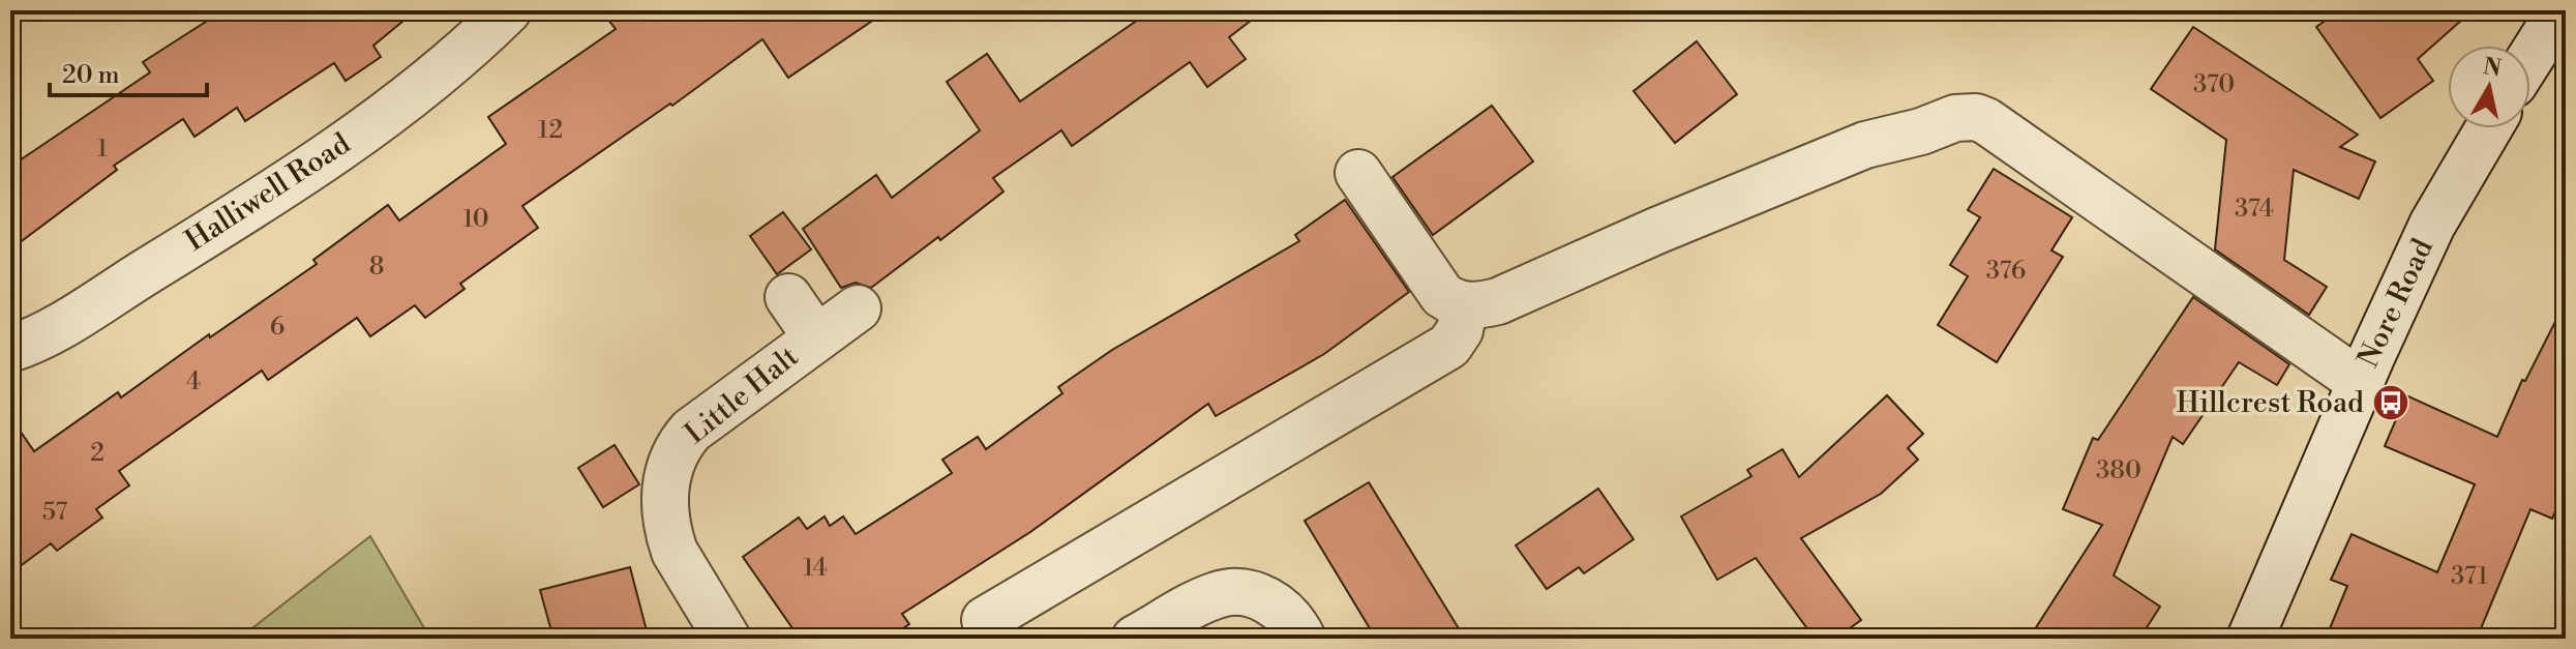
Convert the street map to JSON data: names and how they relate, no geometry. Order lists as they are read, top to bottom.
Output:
{
  "streets": {
    "street": ["Halliwell Road", "Nore Road", "Little Halt"]
  },
  "places": {
    "bus stop": ["Hillcrest Road"]
  },
  "house_numbers": [
    "370",
    "12",
    "1",
    "374",
    "10",
    "8",
    "376",
    "6",
    "4",
    "2",
    "380",
    "57",
    "14",
    "371"
  ],
  "scale_bar": "20 m",
  "north": "top"
}
